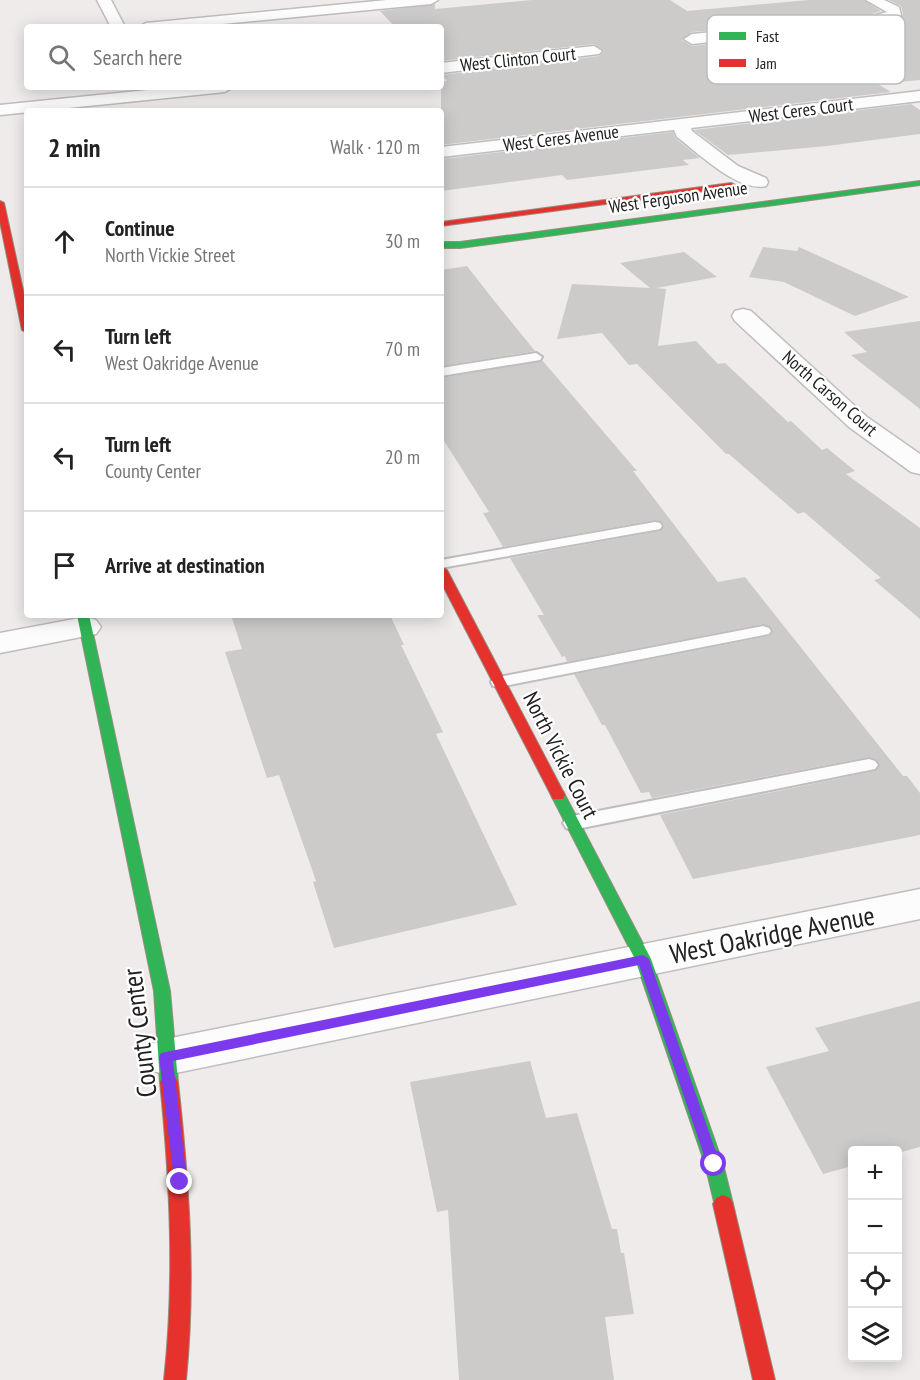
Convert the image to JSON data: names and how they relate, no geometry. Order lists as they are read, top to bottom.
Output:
{
  "streets": {
    "street": [
      "West Clinton Court",
      "West Ceres Court",
      "West Ceres Avenue",
      "West Ferguson Avenue",
      "North Carson Court",
      "North Vickie Court",
      "West Oakridge Avenue",
      "County Center"
    ]
  },
  "crossings": [
    ["West Ceres Court", "West Ceres Avenue"],
    ["North Vickie Court", "West Oakridge Avenue"],
    ["West Oakridge Avenue", "County Center"]
  ],
  "legend": ["Fast", "Jam"],
  "page": {
    "search": "Search here",
    "heading": ["2 min", "Walk · 120 m"],
    "list": [
      ["Continue", "North Vickie Street", "30 m"],
      ["Turn left", "West Oakridge Avenue", "70 m"],
      ["Turn left", "County Center", "20 m"],
      "Arrive at destination"
    ],
    "map_buttons": ["+", "−"]
  }
}
